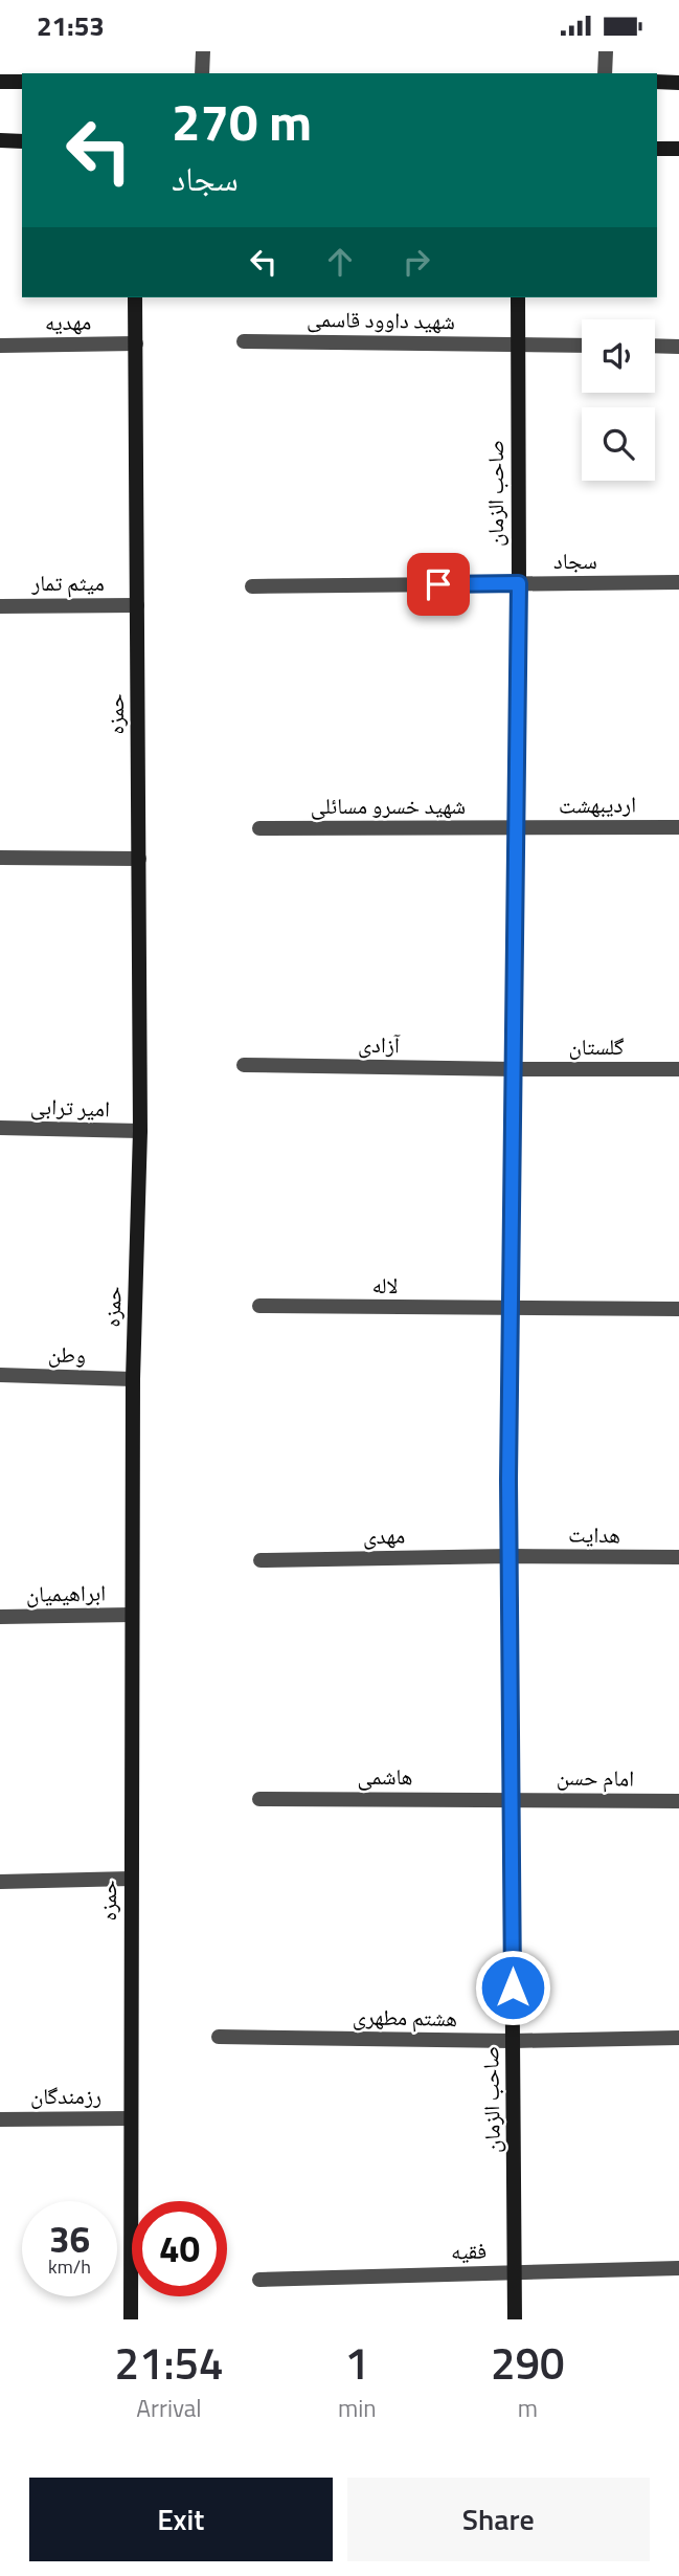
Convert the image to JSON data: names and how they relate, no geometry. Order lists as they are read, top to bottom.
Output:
{
  "streets": {
    "street": [
      "شهید داوود قاسمی",
      "مهدیه",
      "صاحب الزمان",
      "سجاد",
      "میثم تمار",
      "حمزه",
      "اردیبهشت",
      "شهید خسرو مسائلی",
      "آزادی",
      "گلستان",
      "امیر ترابی",
      "لاله",
      "وطن",
      "هدایت",
      "مهدی",
      "ابراهیمیان",
      "هاشمی",
      "امام حسن",
      "هشتم مطهری",
      "رزمندگان",
      "فقیه"
    ]
  },
  "crossings": [
    ["شهید داوود قاسمی", "صاحب الزمان"],
    ["مهدیه", "حمزه"],
    ["صاحب الزمان", "سجاد"],
    ["صاحب الزمان", "اردیبهشت"],
    ["صاحب الزمان", "شهید خسرو مسائلی"],
    ["صاحب الزمان", "آزادی"],
    ["صاحب الزمان", "گلستان"],
    ["صاحب الزمان", "لاله"],
    ["صاحب الزمان", "هدایت"],
    ["صاحب الزمان", "مهدی"],
    ["صاحب الزمان", "هاشمی"],
    ["صاحب الزمان", "امام حسن"],
    ["صاحب الزمان", "هشتم مطهری"],
    ["صاحب الزمان", "فقیه"],
    ["میثم تمار", "حمزه"],
    ["حمزه", "امیر ترابی"],
    ["حمزه", "وطن"],
    ["حمزه", "ابراهیمیان"],
    ["حمزه", "رزمندگان"],
    ["اردیبهشت", "شهید خسرو مسائلی"],
    ["آزادی", "گلستان"],
    ["هدایت", "مهدی"],
    ["هاشمی", "امام حسن"]
  ],
  "page": {
    "status": "21:53",
    "turn": ["270 m", "سجاد"],
    "speed": "36 km/h",
    "limit": "40",
    "eta": [
      "21:54",
      "Arrival",
      "1",
      "min",
      "290",
      "m"
    ],
    "buttons": ["Exit", "Share"]
  }
}
